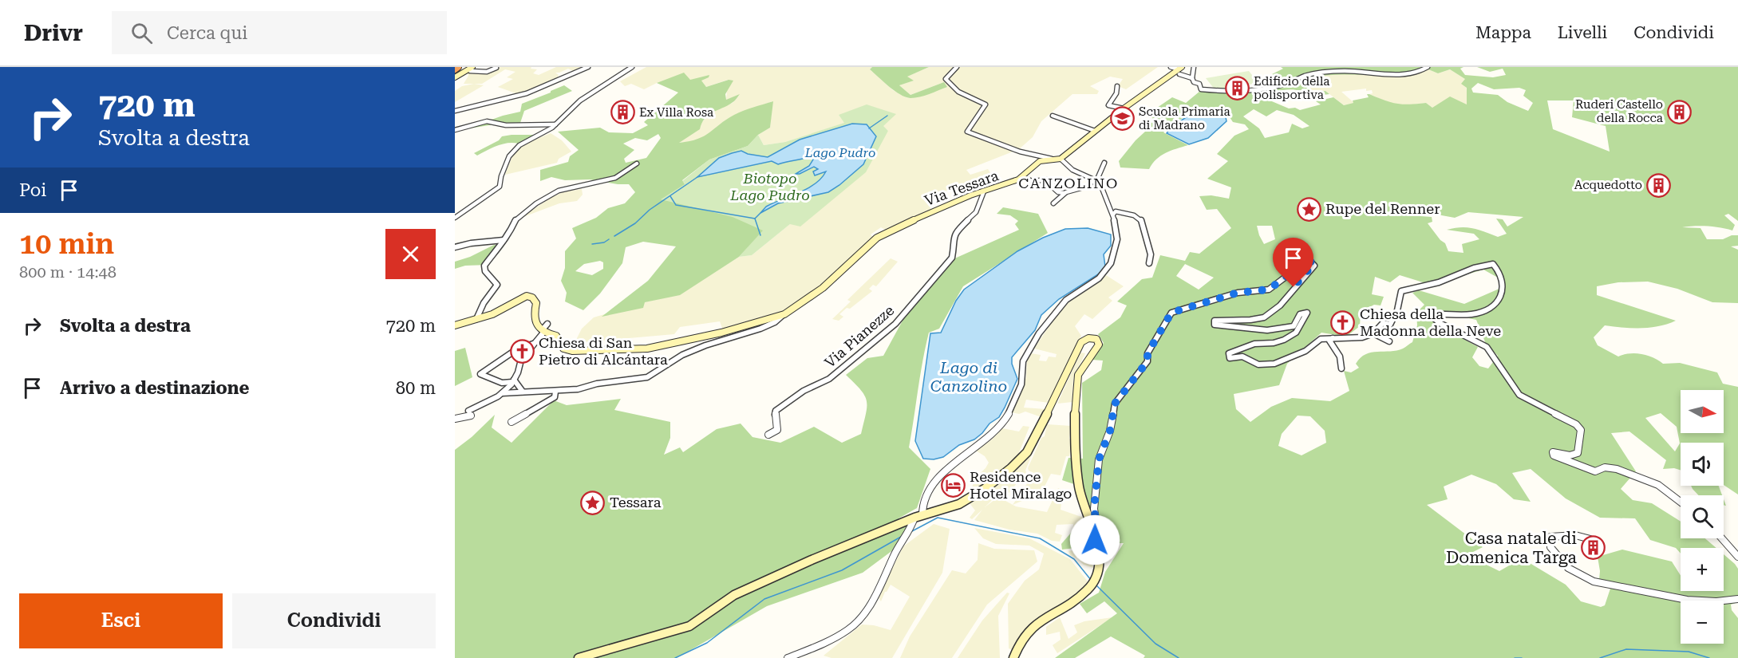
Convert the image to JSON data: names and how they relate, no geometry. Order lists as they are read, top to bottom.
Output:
{
  "streets": {
    "street": ["Via Tessara", "Via Pianezze"]
  },
  "crossings": [
    ["Via Tessara", "Via Pianezze"]
  ],
  "districts": ["CANZOLINO"],
  "water": ["Lago Pudro", "Lago di Canzolino"],
  "parks": ["Biotopo Lago Pudro"],
  "places": {
    "building": [
      "Edificio della polisportiva",
      "Ruderi Castello della Rocca",
      "Ex Villa Rosa",
      "Acquedotto",
      "Casa natale di Domenica Targa"
    ],
    "school or university": ["Scuola Primaria di Madrano"],
    "place": ["Rupe del Renner", "Tessara"],
    "church": ["Chiesa della Madonna della Neve", "Chiesa di San Pietro di Alcántara"],
    "hotel": ["Residence Hotel Miralago"]
  },
  "north": "right",
  "page": {
    "header": "Drivr",
    "search": "Cerca qui",
    "nav": ["Mappa", "Livelli", "Condividi"],
    "turn": ["720 m", "Svolta a destra"],
    "then": "Poi",
    "heading": ["10 min", "800 m · 14:48"],
    "list": [
      {
        "name": "Svolta a destra",
        "value": "720 m"
      },
      {
        "name": "Arrivo a destinazione",
        "value": "80 m"
      }
    ],
    "map_buttons": ["+", "−"],
    "buttons": ["Esci", "Condividi"]
  }
}
